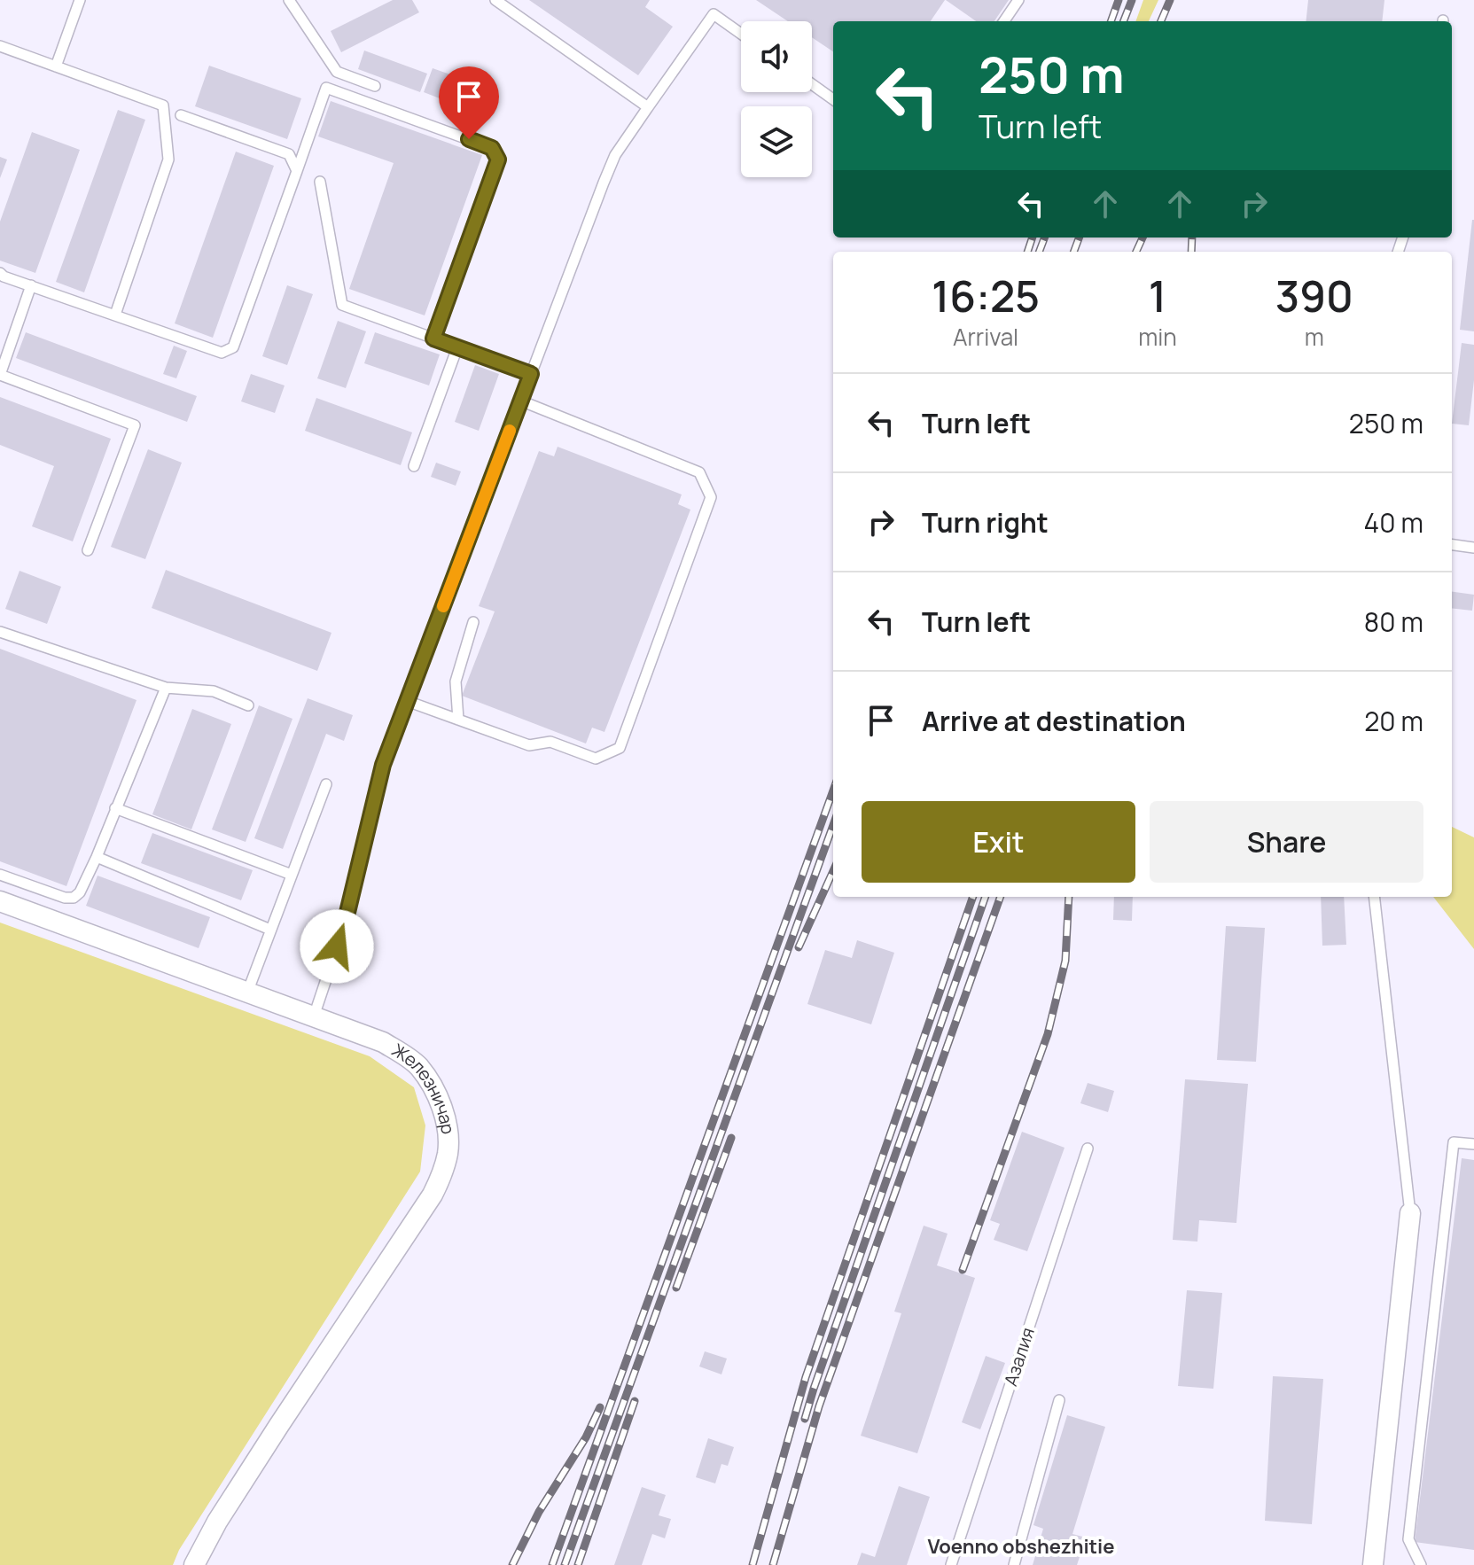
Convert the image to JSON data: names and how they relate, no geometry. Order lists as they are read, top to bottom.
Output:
{
  "streets": {
    "street": ["Железничар"],
    "lane": ["Азалия"]
  },
  "districts": ["Voenno obshezhitie"],
  "page": {
    "turn": ["250 m", "Turn left"],
    "eta": [
      "16:25",
      "Arrival",
      "1",
      "min",
      "390",
      "m"
    ],
    "list": [
      {
        "name": "Turn left",
        "value": "250 m"
      },
      {
        "name": "Turn right",
        "value": "40 m"
      },
      {
        "name": "Turn left",
        "value": "80 m"
      },
      {
        "name": "Arrive at destination",
        "value": "20 m"
      }
    ],
    "buttons": ["Exit", "Share"]
  }
}
